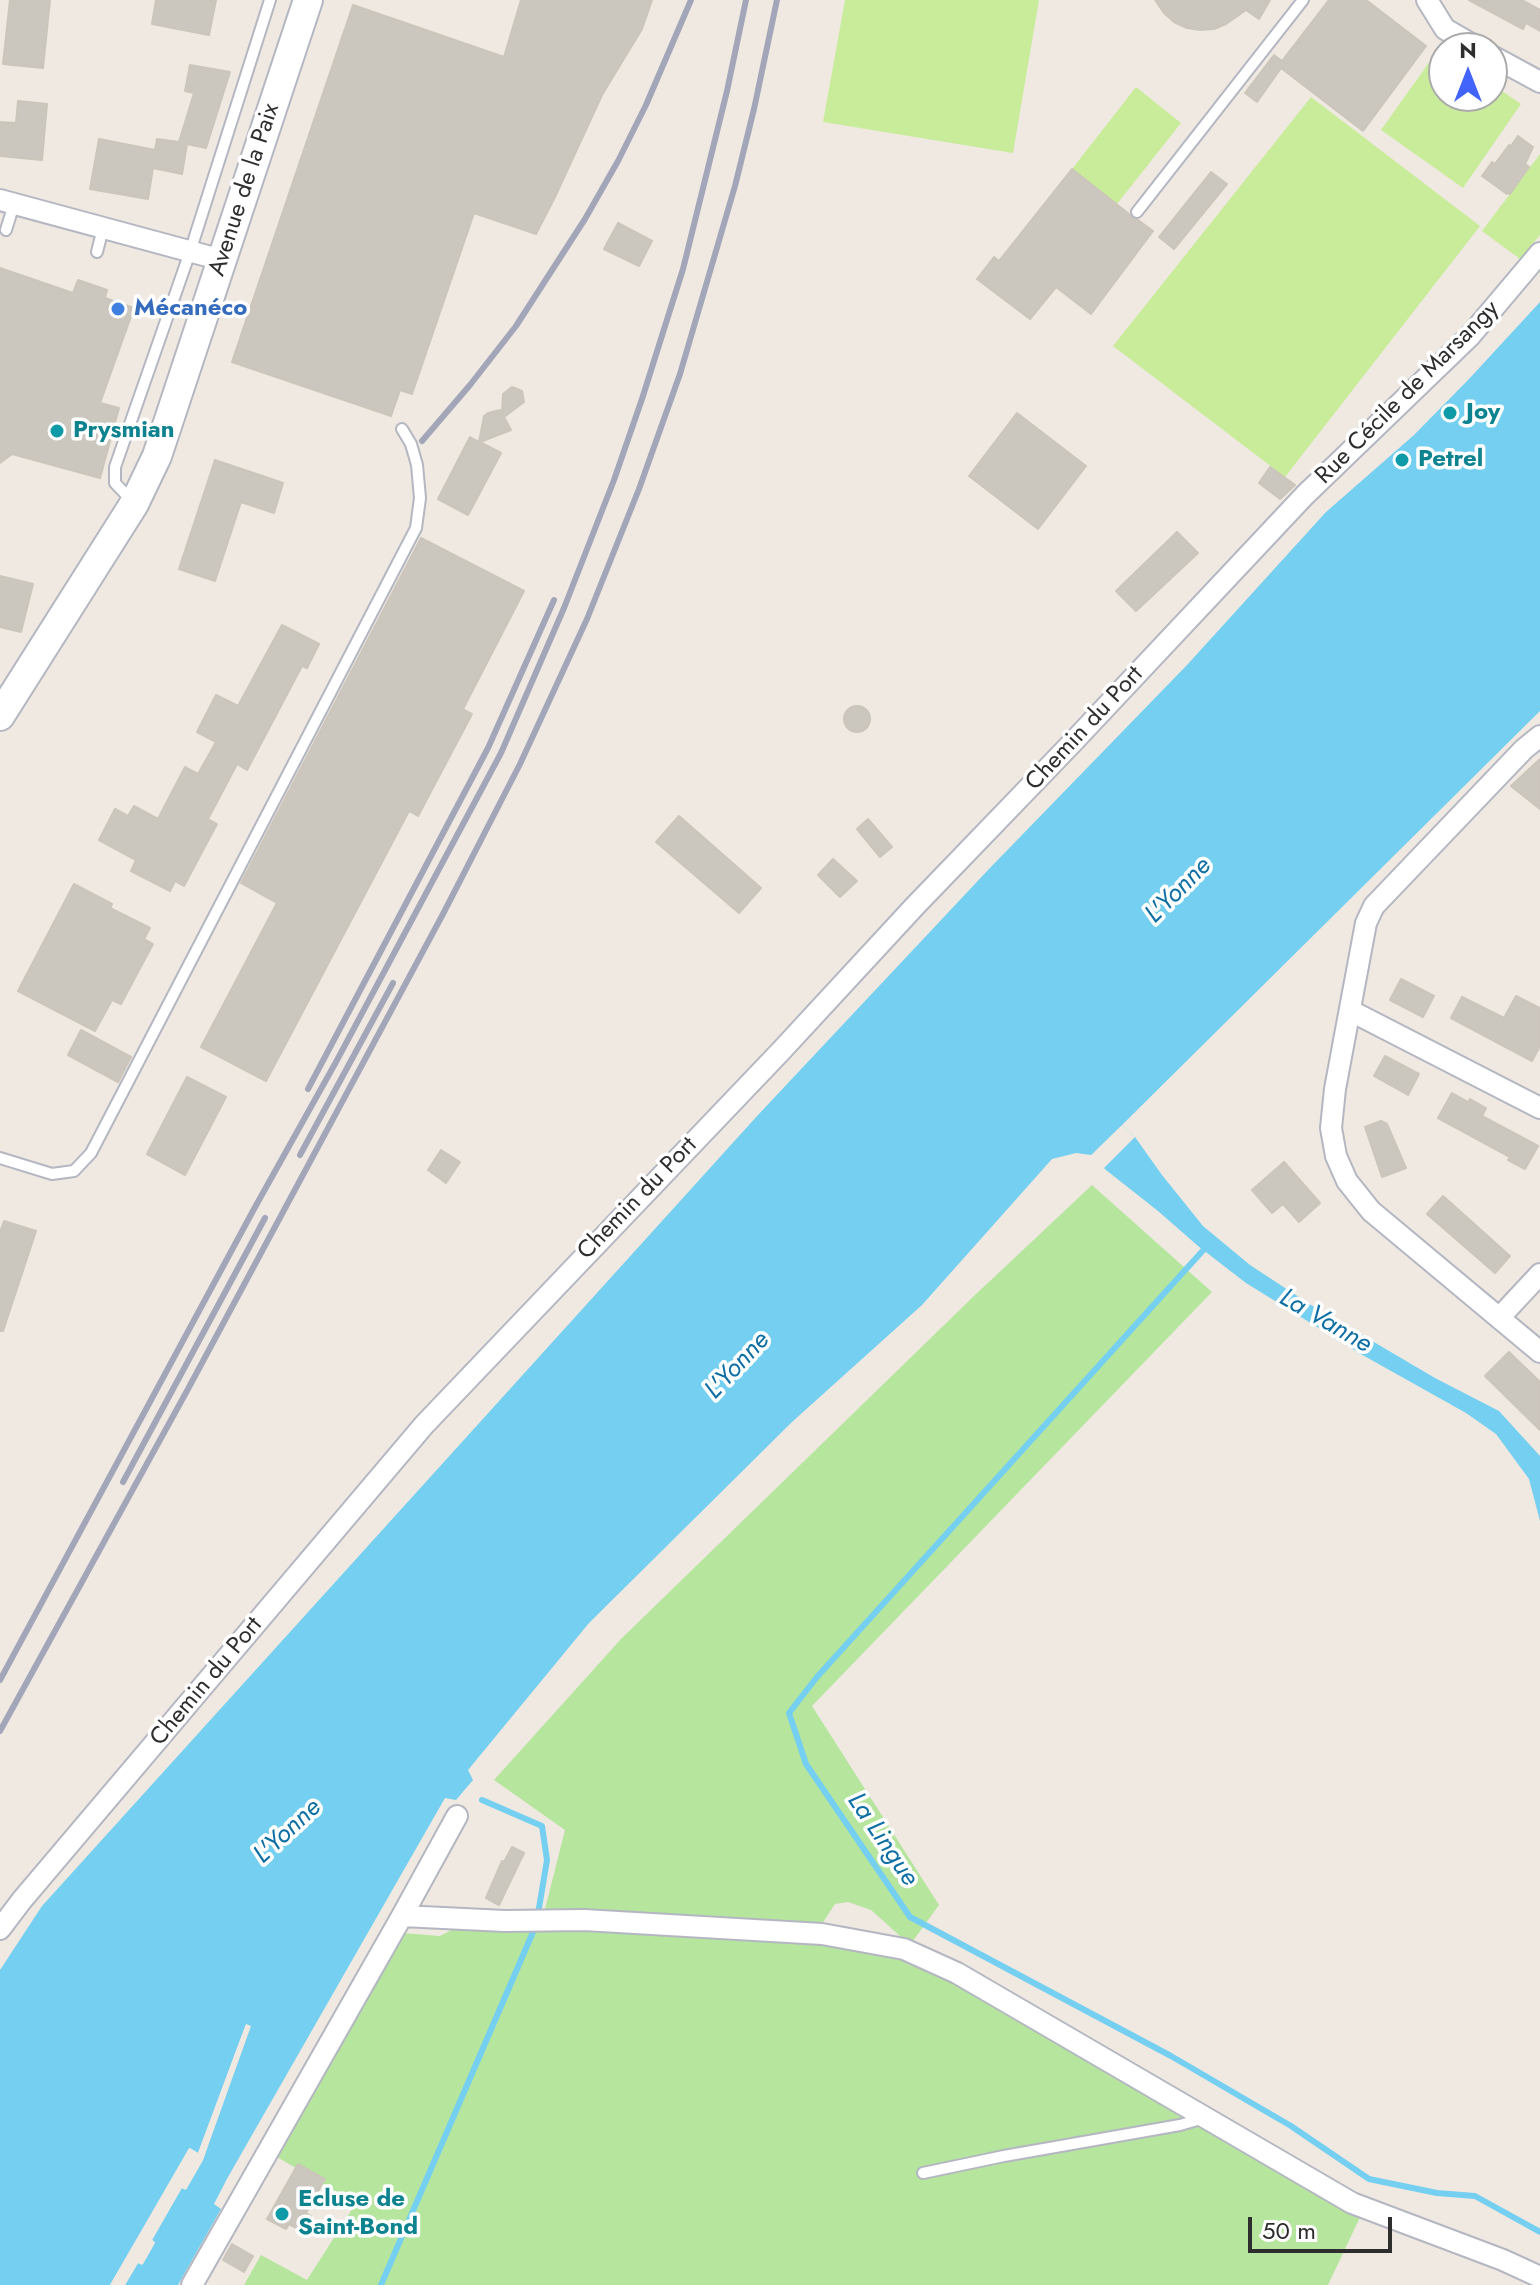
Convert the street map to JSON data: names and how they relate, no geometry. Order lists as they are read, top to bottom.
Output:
{
  "streets": {
    "main road": ["Avenue de la Paix"],
    "street": ["Rue Cécile de Marsangy", "Chemin du Port"]
  },
  "crossings": [
    ["Rue Cécile de Marsangy", "Chemin du Port"]
  ],
  "water": ["L'Yonne", "La Vanne", "La Lingue"],
  "places": [
    "Mécanéco",
    "Joy",
    "Prysmian",
    "Petrel",
    "Ecluse de Saint-Bond"
  ],
  "scale_bar": "50 m",
  "north": "top"
}
